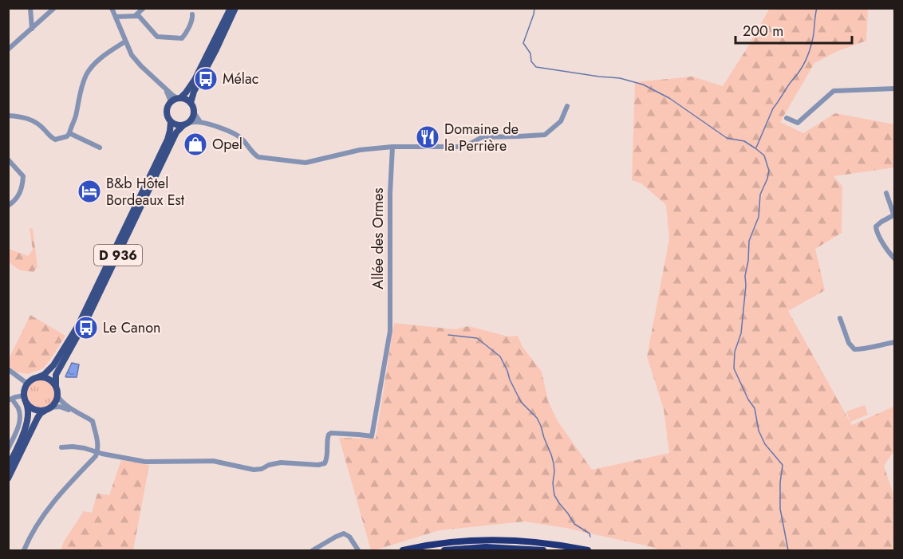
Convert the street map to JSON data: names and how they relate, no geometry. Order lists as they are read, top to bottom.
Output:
{
  "streets": {
    "main road": ["D 936"],
    "street": ["Allée des Ormes"]
  },
  "places": {
    "bus stop": ["Mélac", "Le Canon"],
    "restaurant": ["Domaine de la Perrière"],
    "shop": ["Opel"],
    "hotel": ["B&b Hôtel Bordeaux Est"]
  },
  "scale_bar": "200 m"
}
